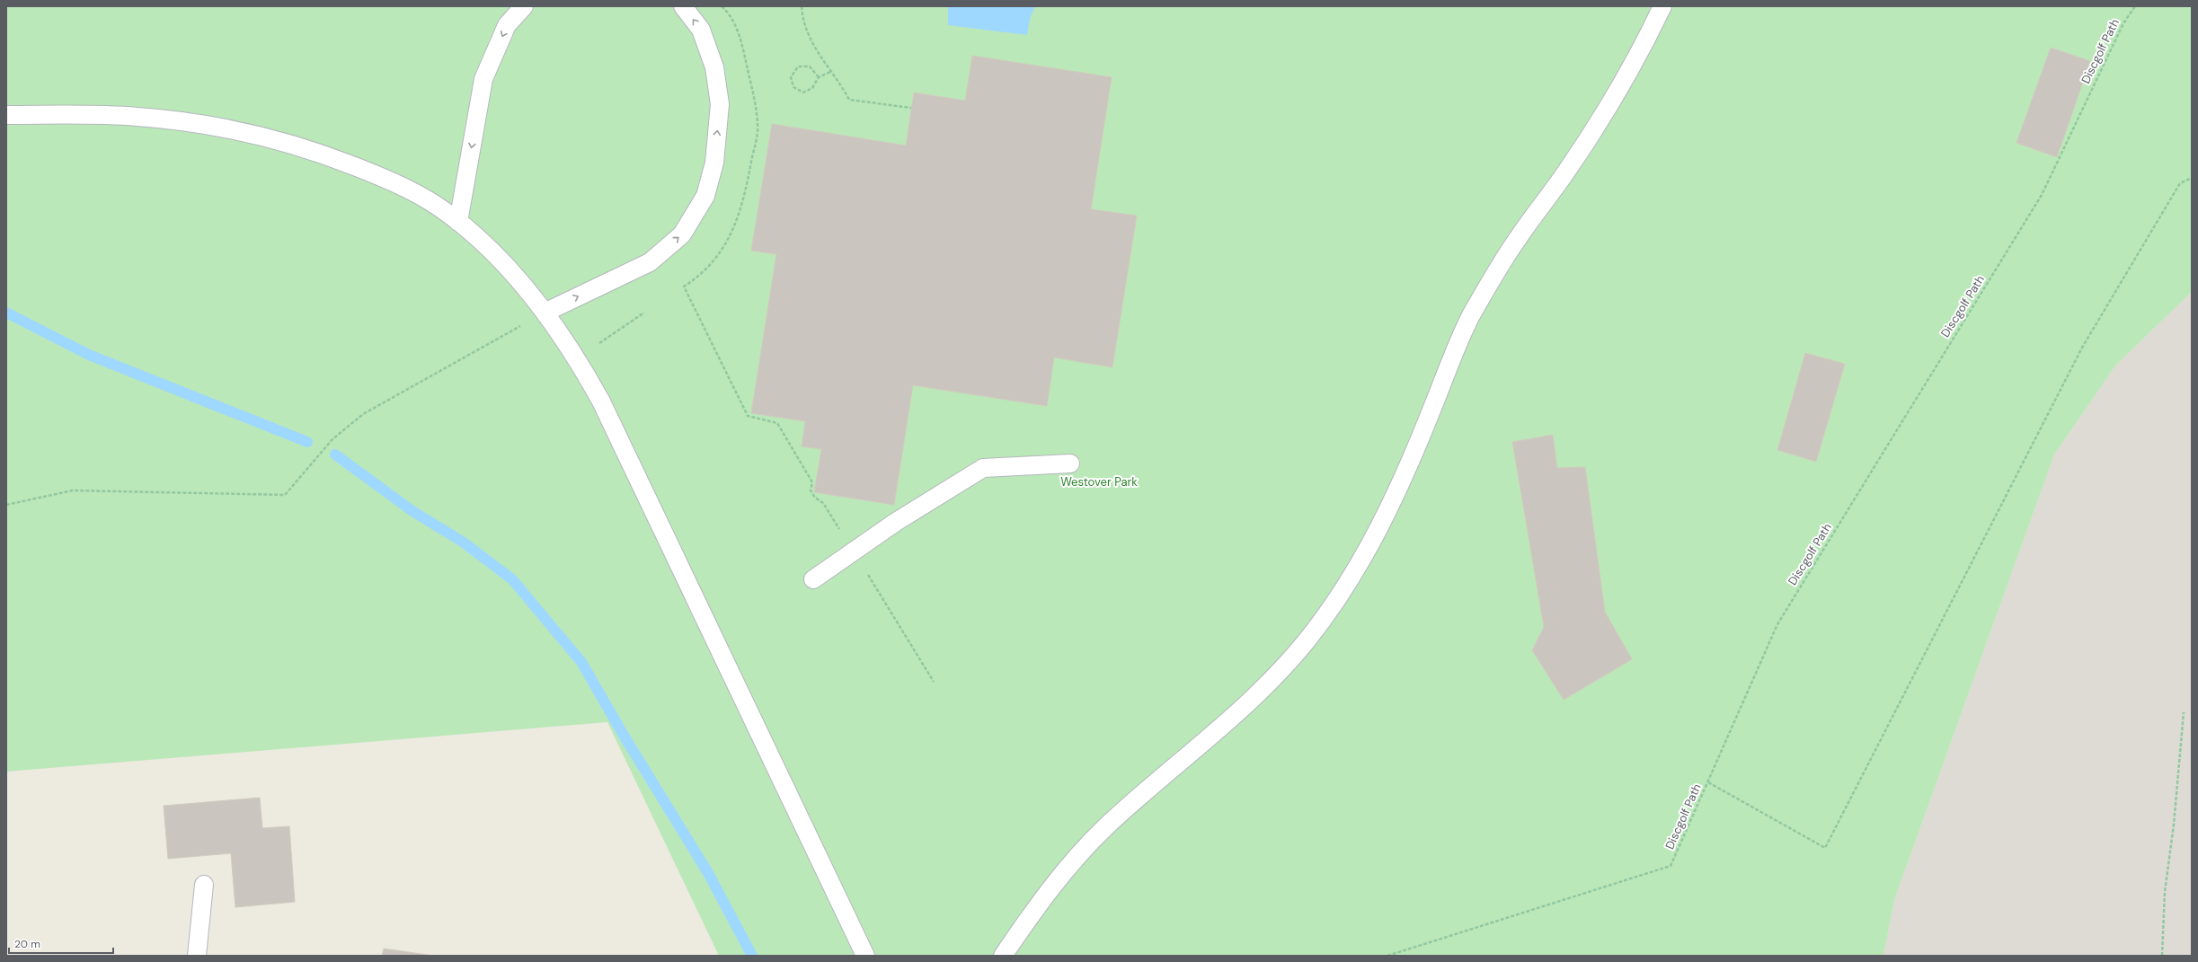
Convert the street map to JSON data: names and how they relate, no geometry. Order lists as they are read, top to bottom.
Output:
{
  "streets": {
    "path": ["Discgolf Path"]
  },
  "parks": ["Westover Park"],
  "scale_bar": "20 m"
}
